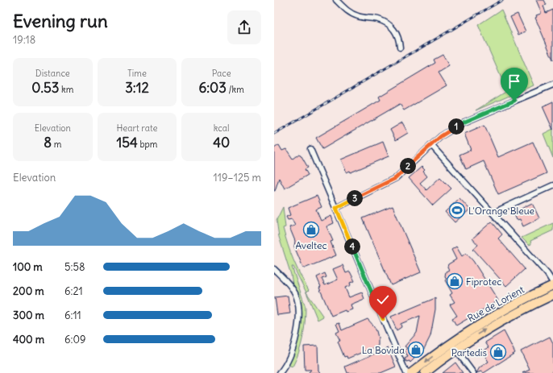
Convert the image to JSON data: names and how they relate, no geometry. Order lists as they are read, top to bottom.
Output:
{
  "streets": {
    "main road": ["Rue de Lorient"]
  },
  "places": {
    "sports": ["L'Orange Bleue"],
    "shop": [
      "Aveltec",
      "Fiprotec",
      "La Bovida",
      "Partedis"
    ]
  },
  "page": {
    "heading": ["Evening run", "19:18"],
    "stats": [
      ["Distance", "0.53 km"],
      ["Time", "3:12"],
      ["Pace", "6:03 /km"],
      ["Elevation", "8 m"],
      ["Heart rate", "154 bpm"],
      ["kcal", "40"]
    ],
    "pins": [
      "1",
      "2",
      "3",
      "4"
    ],
    "chart": ["Elevation", "119–125 m"],
    "list": [
      {
        "name": "100 m",
        "note": "5:58"
      },
      {
        "name": "200 m",
        "note": "6:21"
      },
      {
        "name": "300 m",
        "note": "6:11"
      },
      {
        "name": "400 m",
        "note": "6:09"
      }
    ]
  }
}
